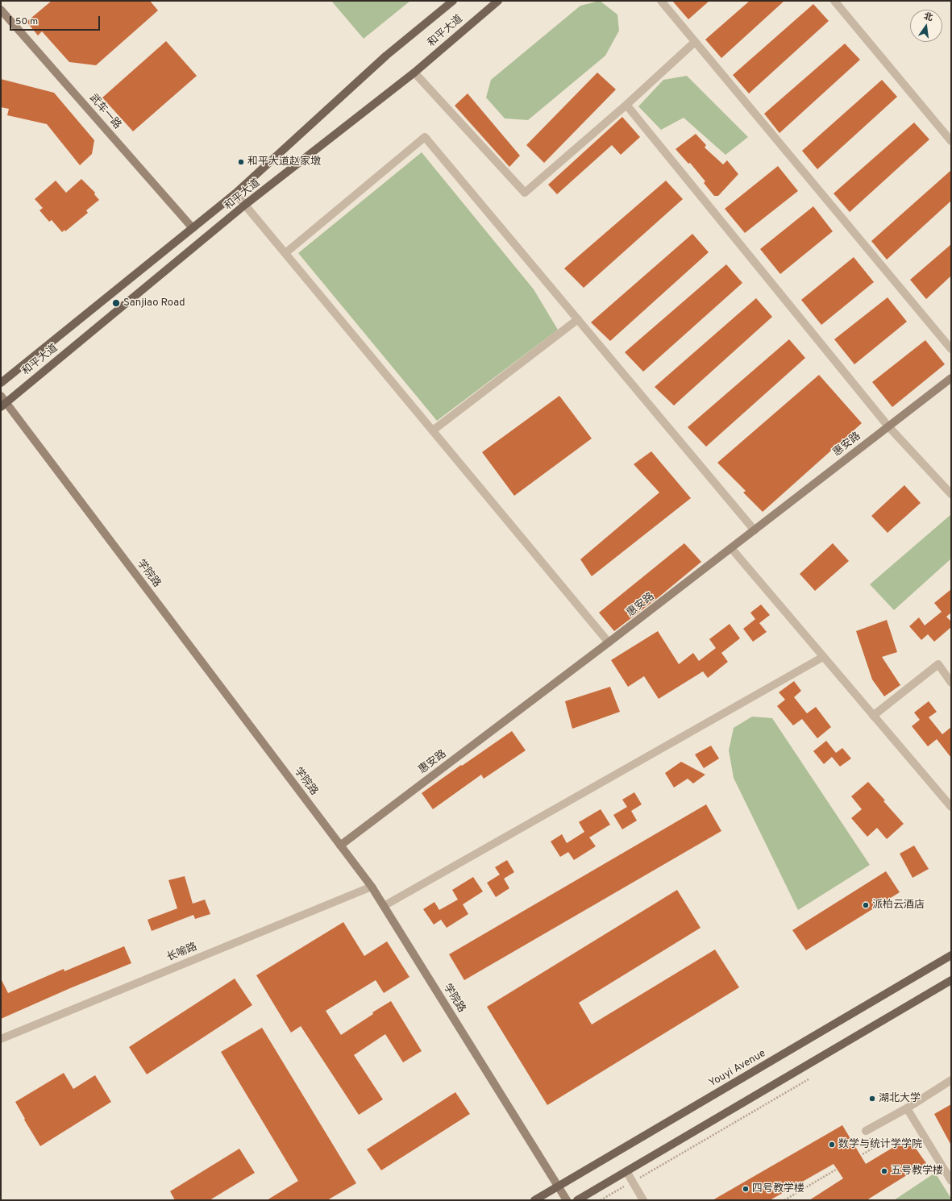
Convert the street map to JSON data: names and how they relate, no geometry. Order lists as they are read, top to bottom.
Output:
{
  "streets": {
    "main road": ["和平大道", "Youyi Avenue"],
    "street": [
      "武车一路",
      "惠安路",
      "学院路",
      "长喻路"
    ]
  },
  "crossings": [
    ["和平大道", "武车一路"],
    ["和平大道", "学院路"],
    ["惠安路", "学院路"],
    ["学院路", "长喻路"],
    ["学院路", "Youyi Avenue"]
  ],
  "places": [
    "和平大道赵家墩",
    "Sanjiao Road",
    "派柏云酒店",
    "湖北大学",
    "数学与统计学学院",
    "五号教学楼",
    "四号教学楼"
  ],
  "scale_bar": "50 m",
  "north": "top"
}
